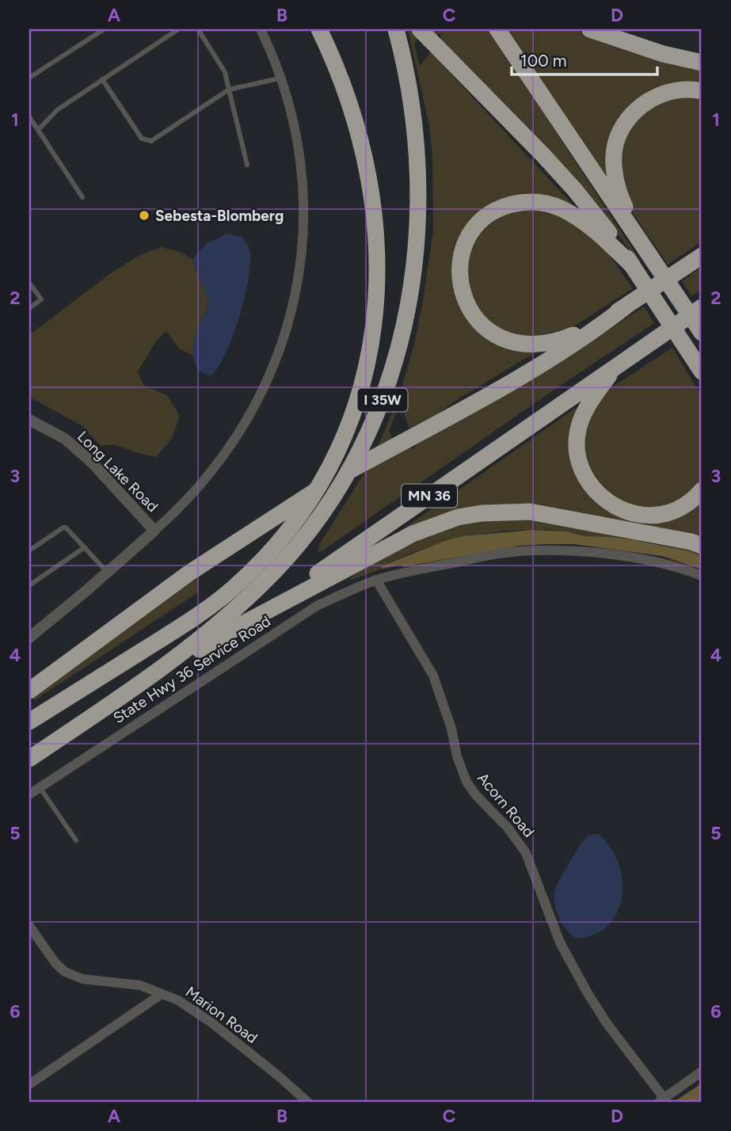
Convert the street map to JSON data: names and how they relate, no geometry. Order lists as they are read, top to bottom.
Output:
{
  "streets": {
    "highway": ["I 35W", "MN 36"],
    "street": [
      "Long Lake Road",
      "State Hwy 36 Service Road",
      "Acorn Road",
      "Marion Road"
    ]
  },
  "crossings": [
    ["I 35W", "MN 36"],
    ["State Hwy 36 Service Road", "Acorn Road"]
  ],
  "places": ["Sebesta-Blomberg"],
  "scale_bar": "100 m",
  "grid": {
    "columns": [
      "A",
      "B",
      "C",
      "D"
    ],
    "rows": [
      "1",
      "2",
      "3",
      "4",
      "5",
      "6"
    ]
  }
}
